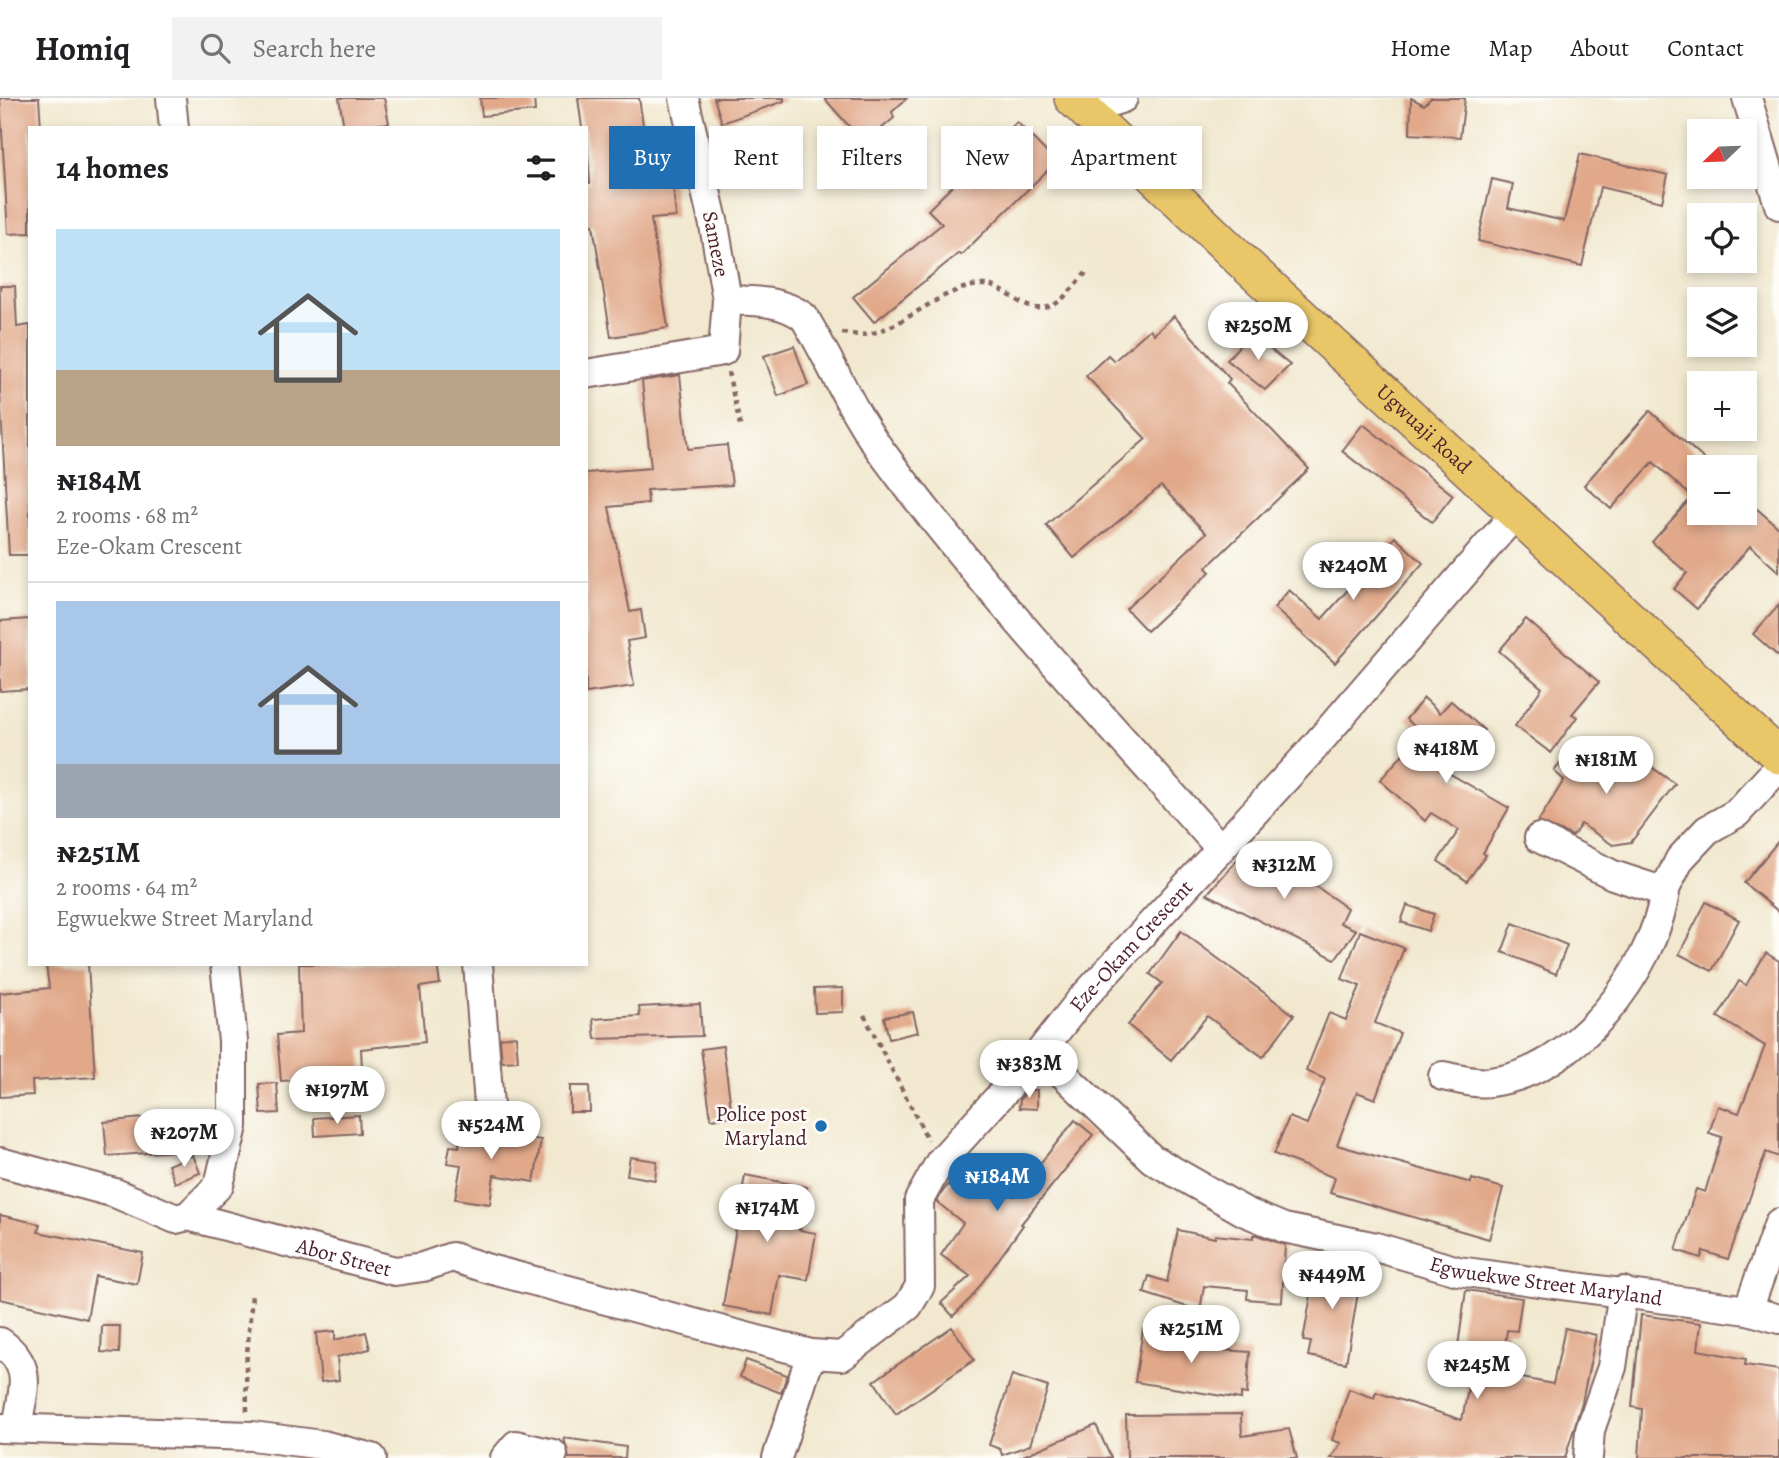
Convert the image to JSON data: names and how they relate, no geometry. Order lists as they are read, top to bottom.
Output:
{
  "streets": {
    "main road": ["Ugwuaji Road"],
    "street": [
      "Sameze",
      "Eze-Okam Crescent",
      "Abor Street",
      "Egwuekwe Street Maryland"
    ]
  },
  "crossings": [
    ["Ugwuaji Road", "Eze-Okam Crescent"],
    ["Eze-Okam Crescent", "Abor Street"],
    ["Eze-Okam Crescent", "Egwuekwe Street Maryland"]
  ],
  "places": ["Police post Maryland"],
  "north": "bottom left",
  "page": {
    "header": "Homiq",
    "search": "Search here",
    "nav": [
      "Home",
      "Map",
      "About",
      "Contact"
    ],
    "map_buttons": ["+", "−"],
    "chip": [
      "Buy",
      "Rent",
      "Filters",
      "New",
      "Apartment"
    ],
    "heading": "14 homes",
    "list": [
      {
        "name": "₦184M",
        "note": "2 rooms · 68 m² · Eze-Okam Crescent"
      },
      {
        "name": "₦251M",
        "note": "2 rooms · 64 m² · Egwuekwe Street Maryland"
      }
    ],
    "price": [
      "₦250M",
      "₦240M",
      "₦418M",
      "₦181M",
      "₦312M",
      "₦383M",
      "₦197M",
      "₦524M",
      "₦207M",
      "₦184M",
      "₦174M",
      "₦449M",
      "₦251M",
      "₦245M"
    ]
  }
}
